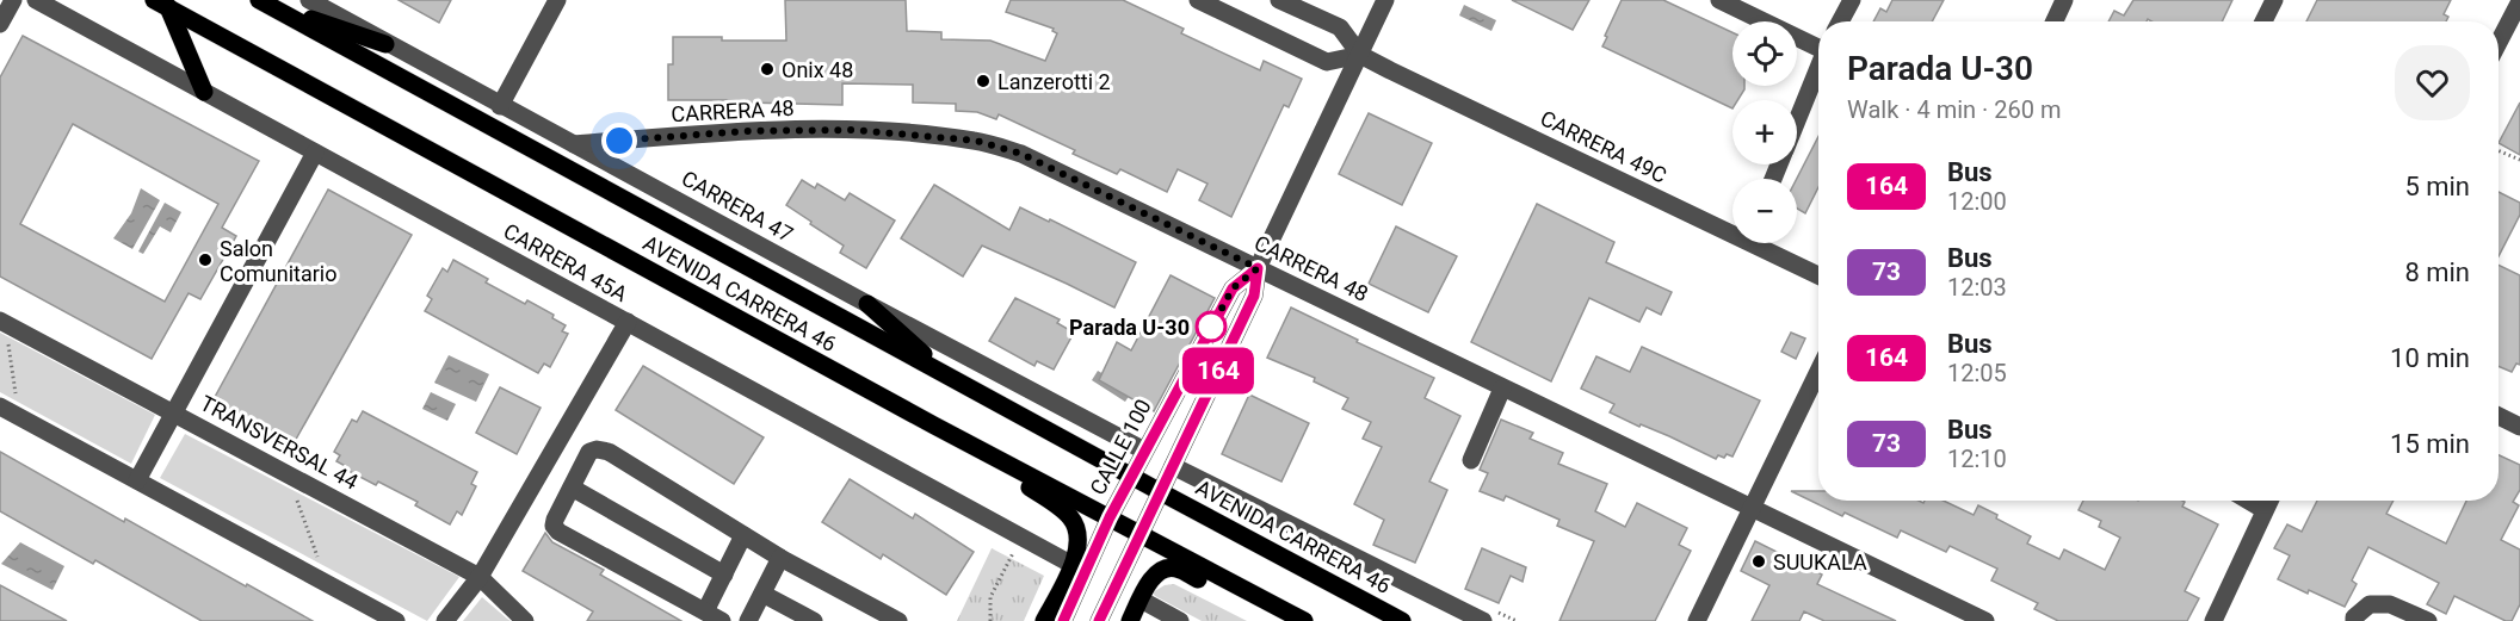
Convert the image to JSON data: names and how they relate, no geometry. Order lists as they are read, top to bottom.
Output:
{
  "streets": {
    "main road": ["AVENIDA CARRERA 46"],
    "street": [
      "CARRERA 48",
      "CARRERA 49C",
      "CARRERA 47",
      "CARRERA 45A",
      "TRANSVERSAL 44",
      "CALLE 100"
    ]
  },
  "crossings": [
    ["CARRERA 48", "CARRERA 47"],
    ["CARRERA 48", "CALLE 100"],
    ["CARRERA 49C", "CALLE 100"],
    ["CARRERA 47", "CALLE 100"],
    ["AVENIDA CARRERA 46", "CALLE 100"]
  ],
  "places": [
    "Onix 48",
    "Lanzerotti 2",
    "Salon Comunitario",
    "Parada U-30",
    "SUUKALA"
  ],
  "lines": ["bus line 164"],
  "page": {
    "on_map": "164",
    "map_buttons": ["+", "−"],
    "heading": ["Parada U-30", "Walk · 4 min · 260 m"],
    "list": [
      {
        "mark": "164",
        "name": "Bus",
        "note": "12:00",
        "value": "5 min"
      },
      {
        "mark": "73",
        "name": "Bus",
        "note": "12:03",
        "value": "8 min"
      },
      {
        "mark": "164",
        "name": "Bus",
        "note": "12:05",
        "value": "10 min"
      },
      {
        "mark": "73",
        "name": "Bus",
        "note": "12:10",
        "value": "15 min"
      }
    ]
  }
}
